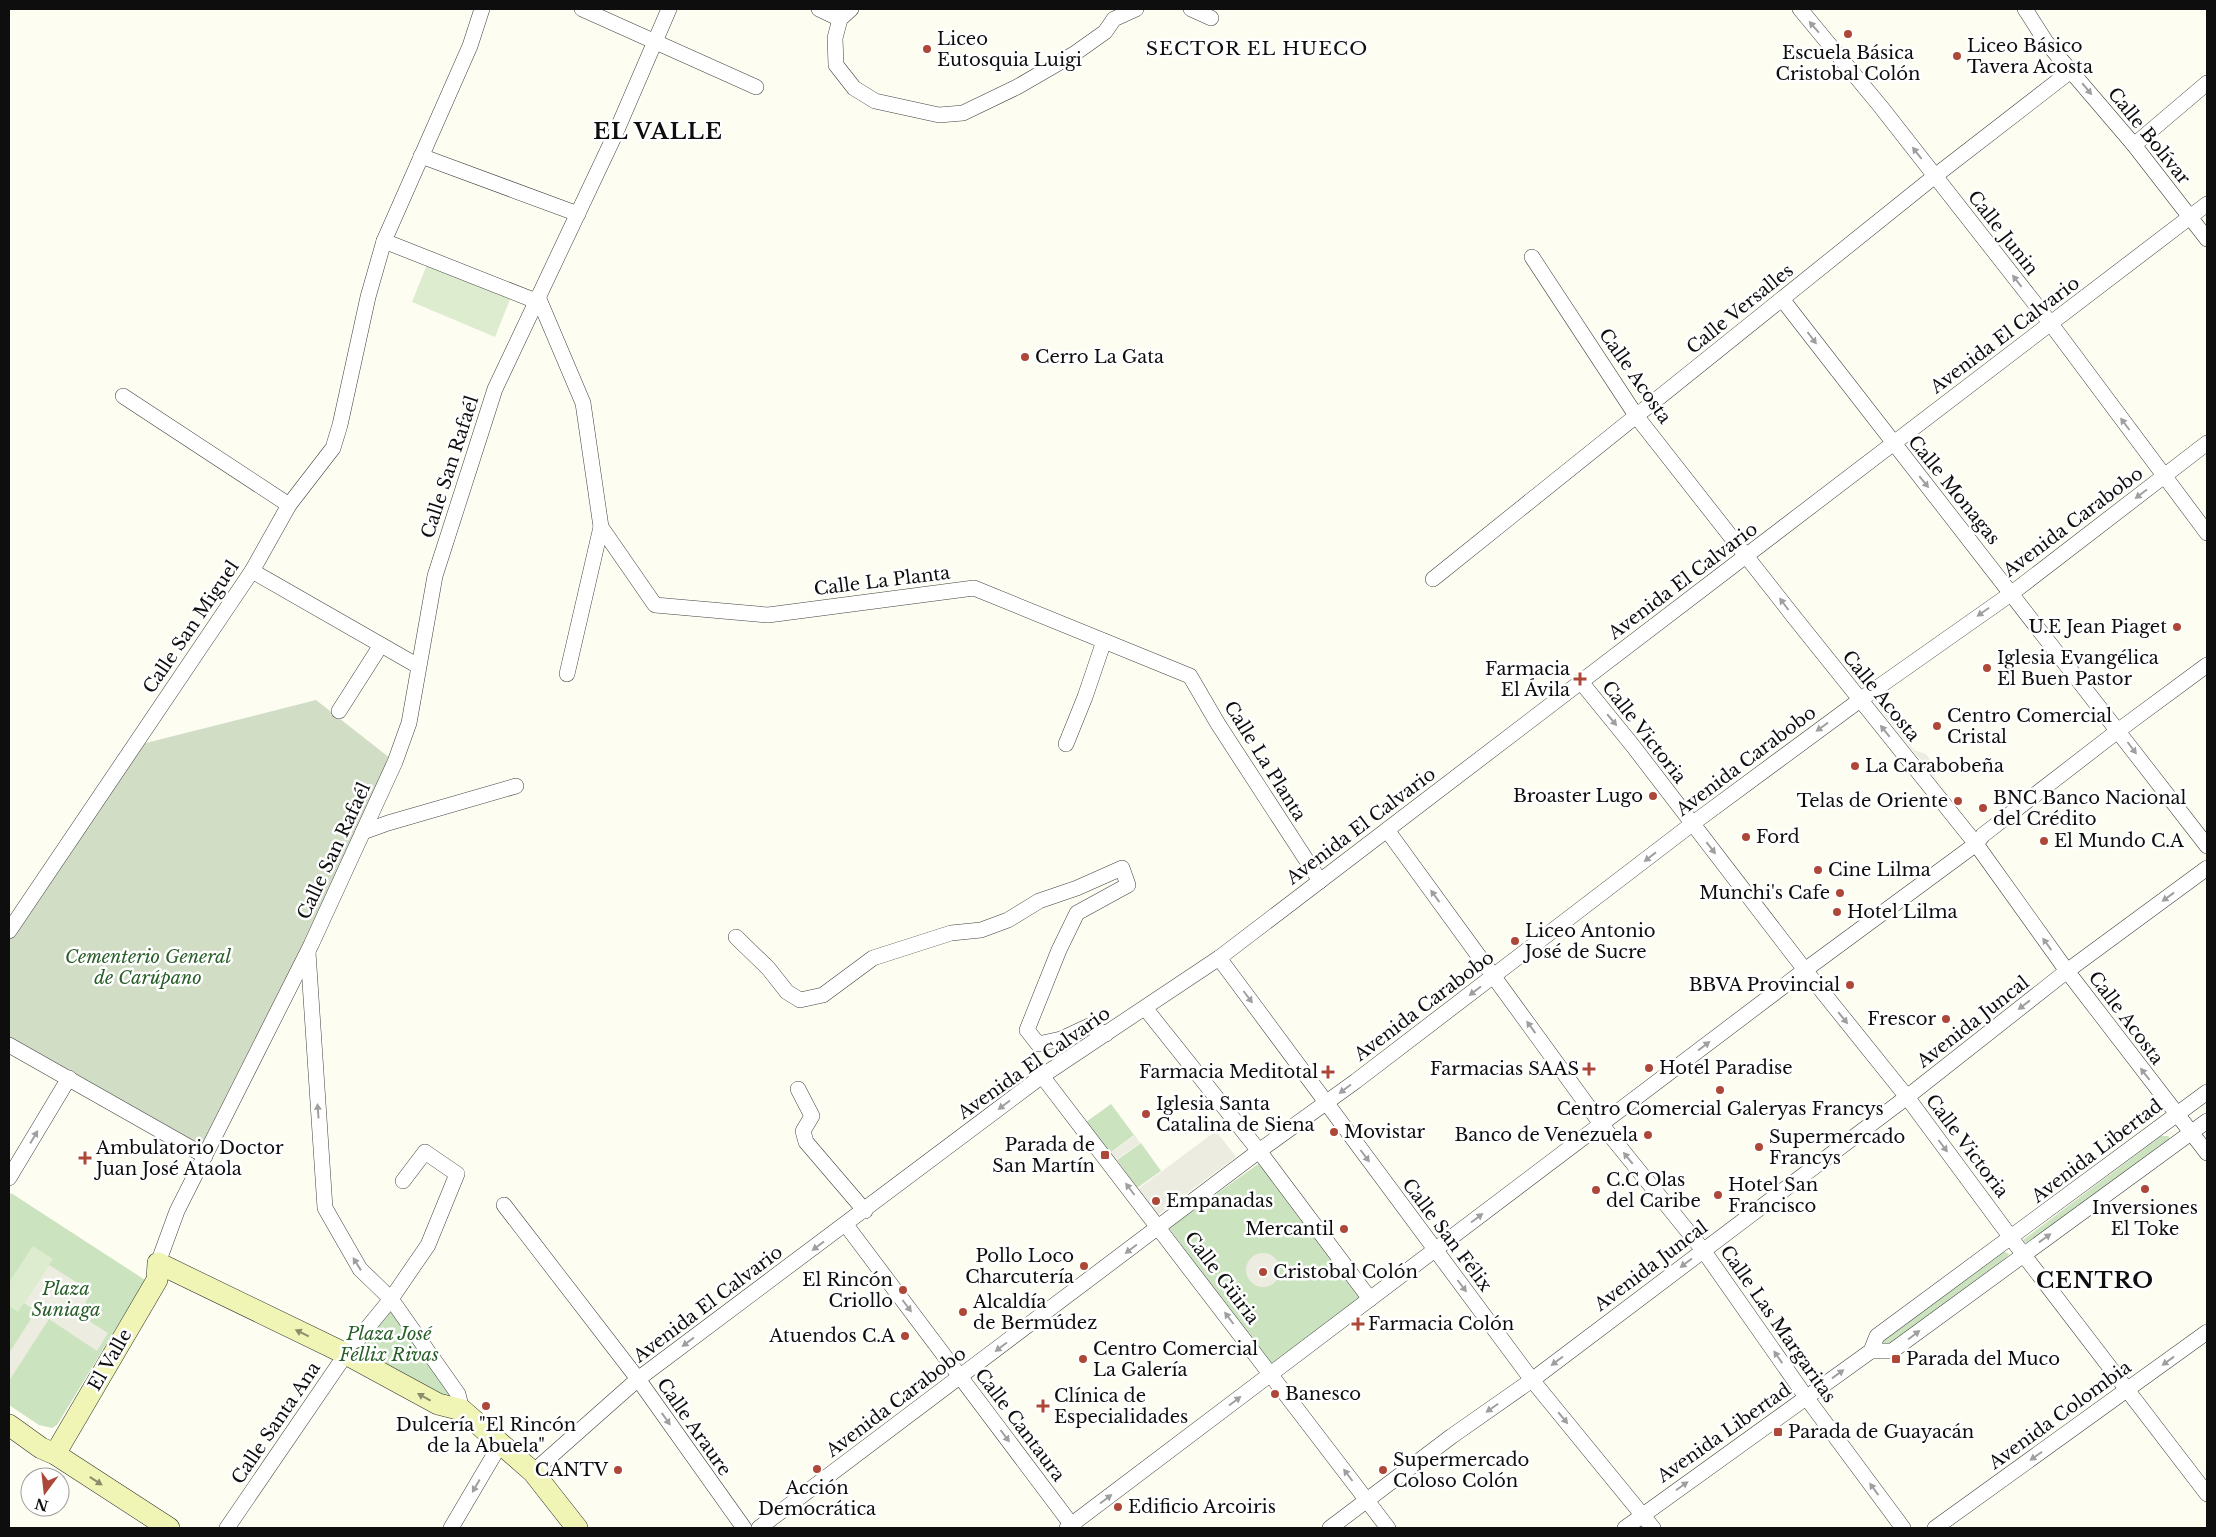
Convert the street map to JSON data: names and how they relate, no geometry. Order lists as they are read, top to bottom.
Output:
{
  "streets": {
    "main road": ["El Valle"],
    "street": [
      "Calle Bolívar",
      "Calle Junin",
      "Calle Versalles",
      "Avenida El Calvario",
      "Calle Acosta",
      "Calle San Rafaél",
      "Calle Monagas",
      "Avenida Carabobo",
      "Calle La Planta",
      "Calle San Miguel",
      "Calle Victoria",
      "Avenida Juncal",
      "Avenida Libertad",
      "Calle San Félix",
      "Calle Güiria",
      "Calle Las Margaritas",
      "Avenida Colombia",
      "Calle Santa Ana",
      "Calle Cantaura",
      "Calle Araure"
    ]
  },
  "crossings": [
    ["Calle Bolívar", "Calle Versalles"],
    ["Calle Bolívar", "Avenida El Calvario"],
    ["Calle Junin", "Calle Versalles"],
    ["Calle Junin", "Avenida El Calvario"],
    ["Calle Junin", "Avenida Carabobo"],
    ["Calle Versalles", "Calle Acosta"],
    ["Calle Versalles", "Calle Monagas"],
    ["Avenida El Calvario", "Calle Acosta"],
    ["Avenida El Calvario", "Calle Monagas"],
    ["Avenida El Calvario", "Calle La Planta"],
    ["Avenida El Calvario", "Calle Victoria"],
    ["Avenida El Calvario", "Calle San Félix"],
    ["Avenida El Calvario", "Calle Güiria"],
    ["Avenida El Calvario", "Calle Las Margaritas"],
    ["Avenida El Calvario", "Calle Cantaura"],
    ["Avenida El Calvario", "Calle Araure"],
    ["Calle Acosta", "Avenida Carabobo"],
    ["Calle Acosta", "Avenida Juncal"],
    ["Calle Acosta", "Avenida Libertad"],
    ["Calle San Rafaél", "Calle La Planta"],
    ["Calle San Rafaél", "El Valle"],
    ["Calle San Rafaél", "Calle Santa Ana"],
    ["Calle Monagas", "Avenida Carabobo"],
    ["Avenida Carabobo", "Calle Victoria"],
    ["Avenida Carabobo", "Calle San Félix"],
    ["Avenida Carabobo", "Calle Güiria"],
    ["Avenida Carabobo", "Calle Las Margaritas"],
    ["Avenida Carabobo", "Calle Cantaura"],
    ["Calle Victoria", "Avenida Juncal"],
    ["Calle Victoria", "Avenida Libertad"],
    ["Calle Victoria", "Avenida Colombia"],
    ["Avenida Juncal", "Calle San Félix"],
    ["Avenida Juncal", "Calle Güiria"],
    ["Avenida Juncal", "Calle Las Margaritas"],
    ["Avenida Libertad", "Calle San Félix"],
    ["Avenida Libertad", "Calle Las Margaritas"]
  ],
  "one_way": [
    "Calle Junin",
    "Calle Acosta",
    "Calle Monagas",
    "Avenida Carabobo",
    "Calle Victoria",
    "Avenida Juncal",
    "Calle Las Margaritas",
    "Avenida Colombia",
    "Calle Cantaura",
    "Calle Araure"
  ],
  "districts": ["SECTOR EL HUECO", "EL VALLE", "CENTRO"],
  "parks": ["Cementerio General de Carúpano", "Plaza Suniaga", "Plaza José Féllix Rivas"],
  "places": {
    "other": [
      "Escuela Básica Cristobal Colón",
      "Liceo Eutosquia Luigi",
      "Liceo Básico Tavera Acosta",
      "Cerro La Gata",
      "U.E Jean Piaget",
      "Iglesia Evangélica El Buen Pastor",
      "Centro Comercial Cristal",
      "La Carabobeña",
      "Broaster Lugo",
      "Telas de Oriente",
      "BNC Banco Nacional del Crédito",
      "Ford",
      "El Mundo C.A",
      "Cine Lilma",
      "Munchi's Cafe",
      "Hotel Lilma",
      "Liceo Antonio José de Sucre",
      "BBVA Provincial",
      "Frescor",
      "Hotel Paradise",
      "Centro Comercial Galeryas Francys",
      "Iglesia Santa Catalina de Siena",
      "Movistar",
      "Banco de Venezuela",
      "Supermercado Francys",
      "Inversiones El Toke",
      "C.C Olas del Caribe",
      "Hotel San Francisco",
      "Empanadas",
      "Mercantil",
      "Pollo Loco Charcutería",
      "Cristobal Colón",
      "El Rincón Criollo",
      "Alcaldía de Bermúdez",
      "Atuendos C.A",
      "Centro Comercial La Galería",
      "Banesco",
      "Dulcería \"El Rincón de la Abuela\"",
      "Acción Democrática",
      "CANTV",
      "Supermercado Coloso Colón",
      "Edificio Arcoiris"
    ],
    "health": [
      "Farmacia El Ávila",
      "Farmacias SAAS",
      "Farmacia Meditotal",
      "Ambulatorio Doctor Juan José Ataola",
      "Farmacia Colón",
      "Clínica de Especialidades"
    ],
    "transit": ["Parada de San Martín", "Parada del Muco", "Parada de Guayacán"]
  },
  "north": "bottom"
}
